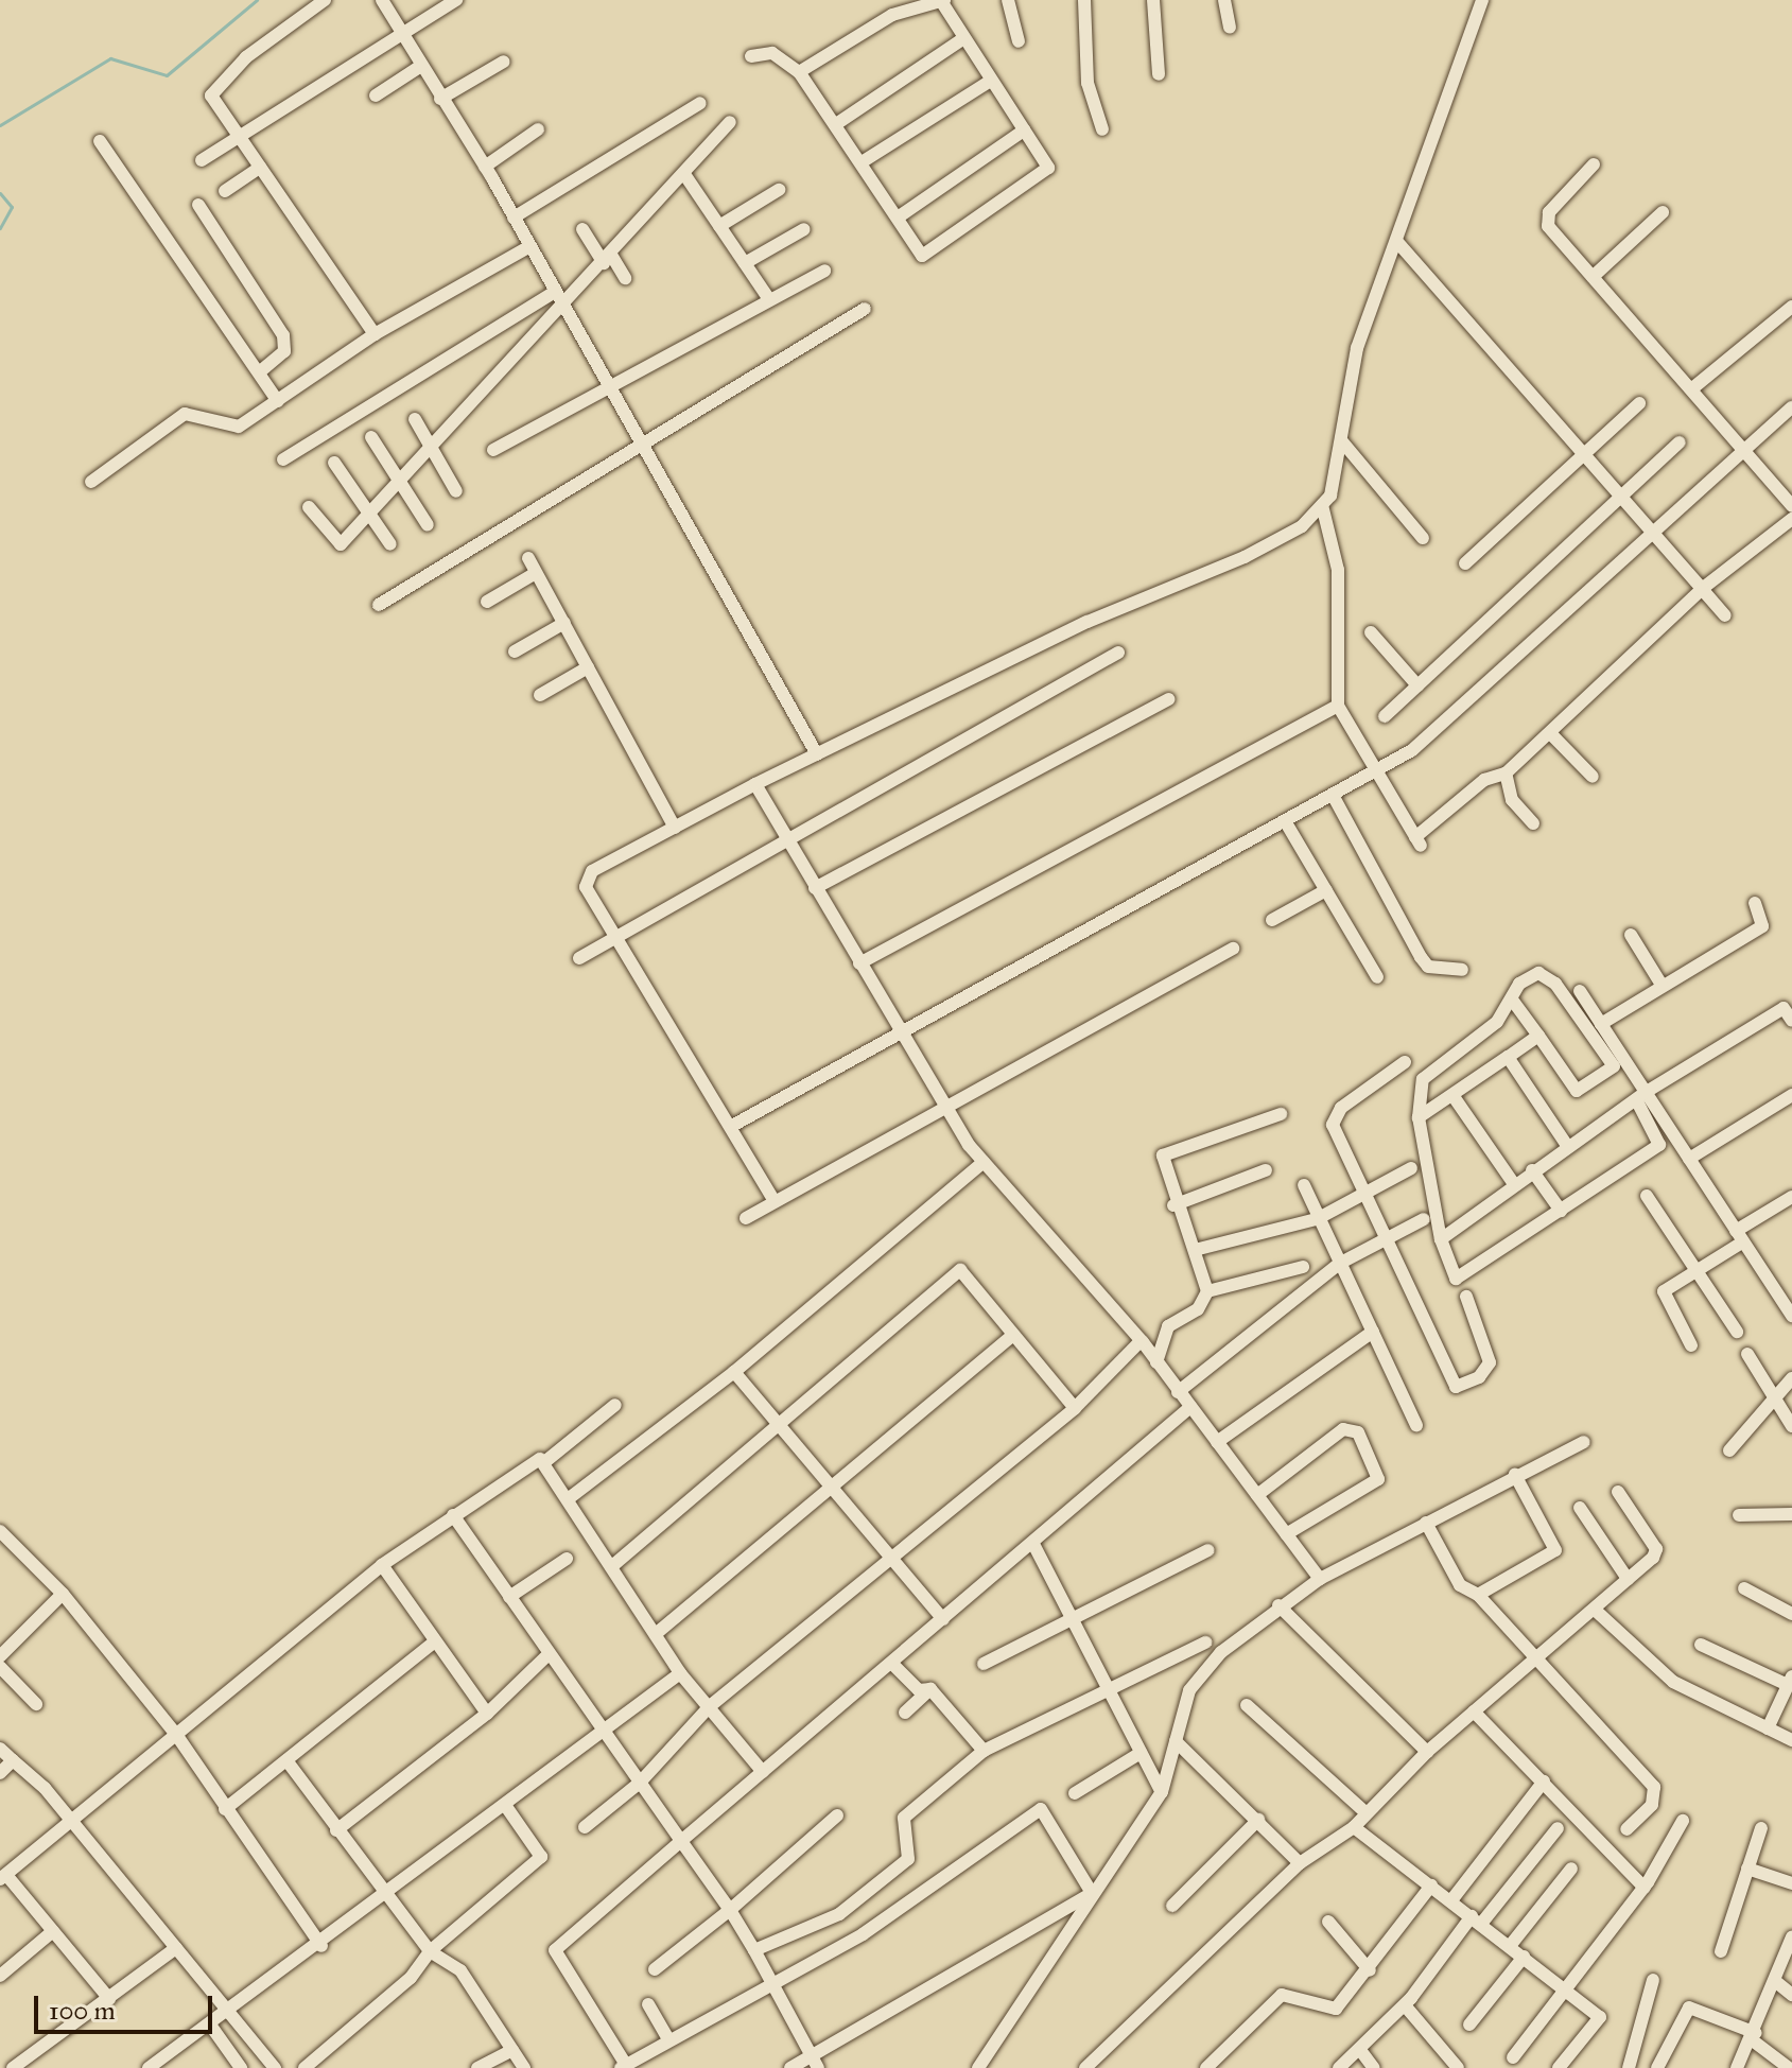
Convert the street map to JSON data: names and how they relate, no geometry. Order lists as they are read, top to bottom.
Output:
{
  "scale_bar": "100 m"
}
